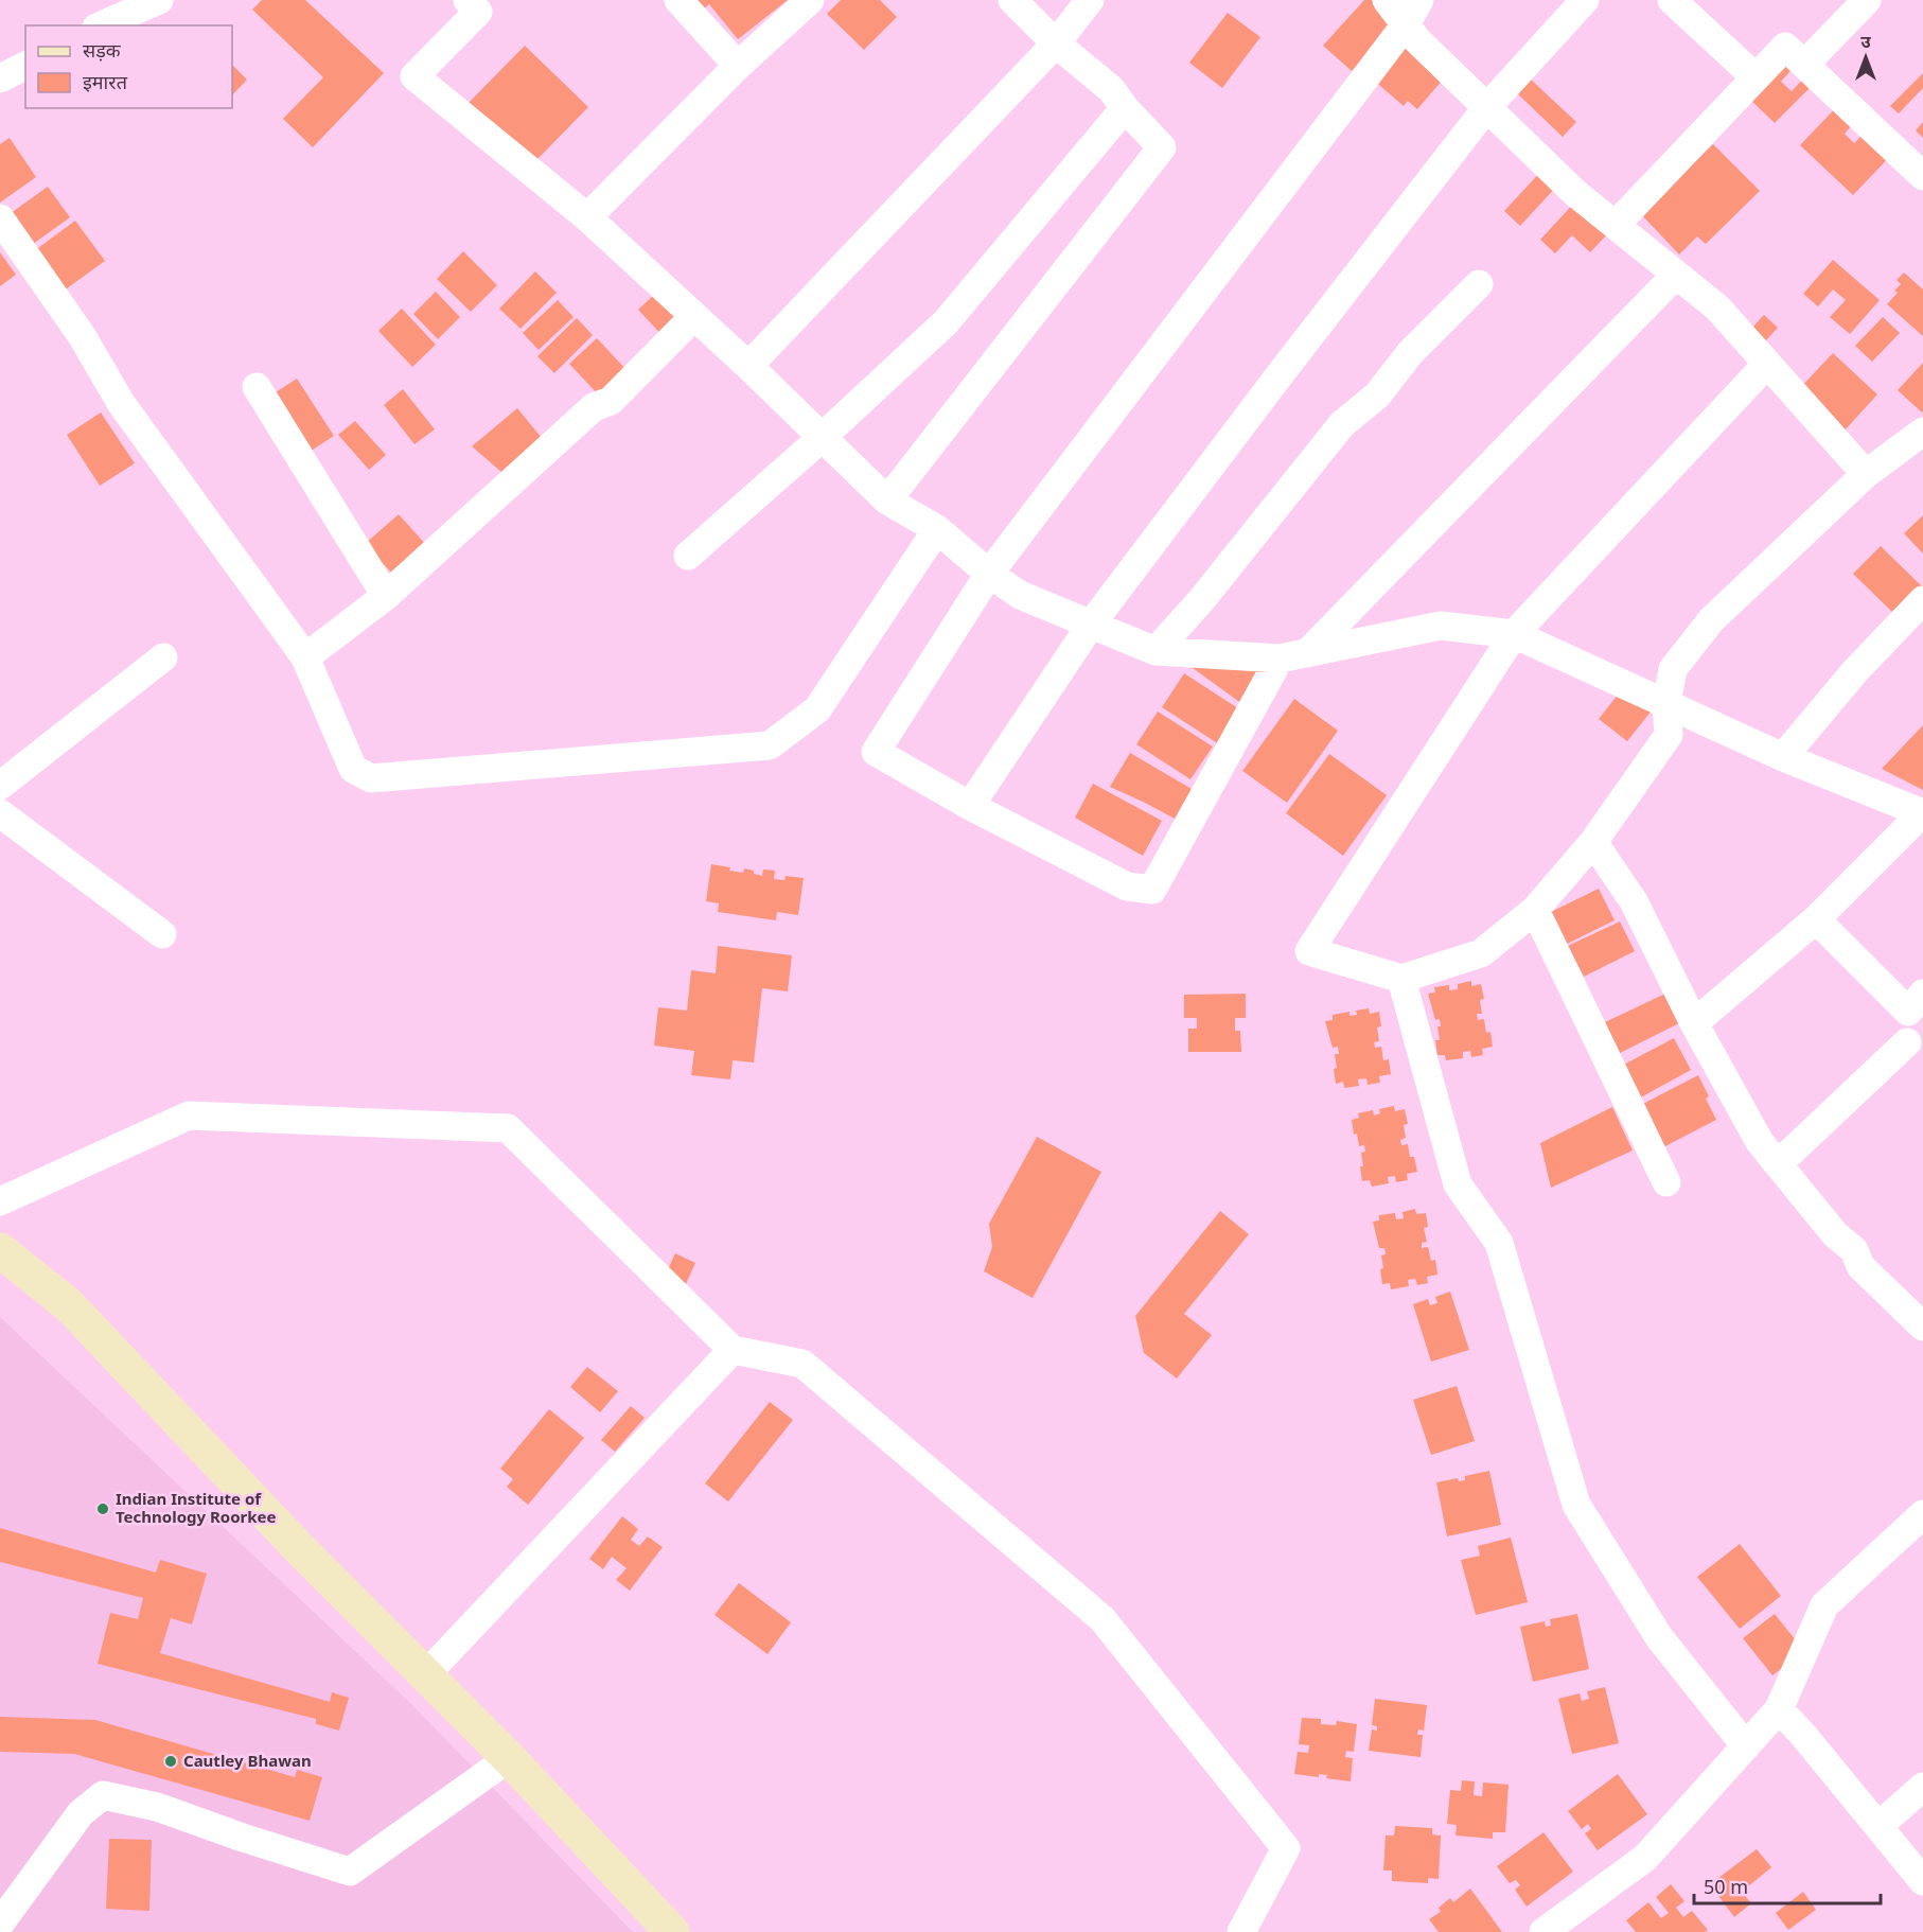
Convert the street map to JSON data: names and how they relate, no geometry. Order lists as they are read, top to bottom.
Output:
{
  "places": ["Indian Institute of Technology Roorkee", "Cautley Bhawan"],
  "legend": ["सड़क", "इमारत"],
  "scale_bar": "50 m",
  "north": "top"
}
